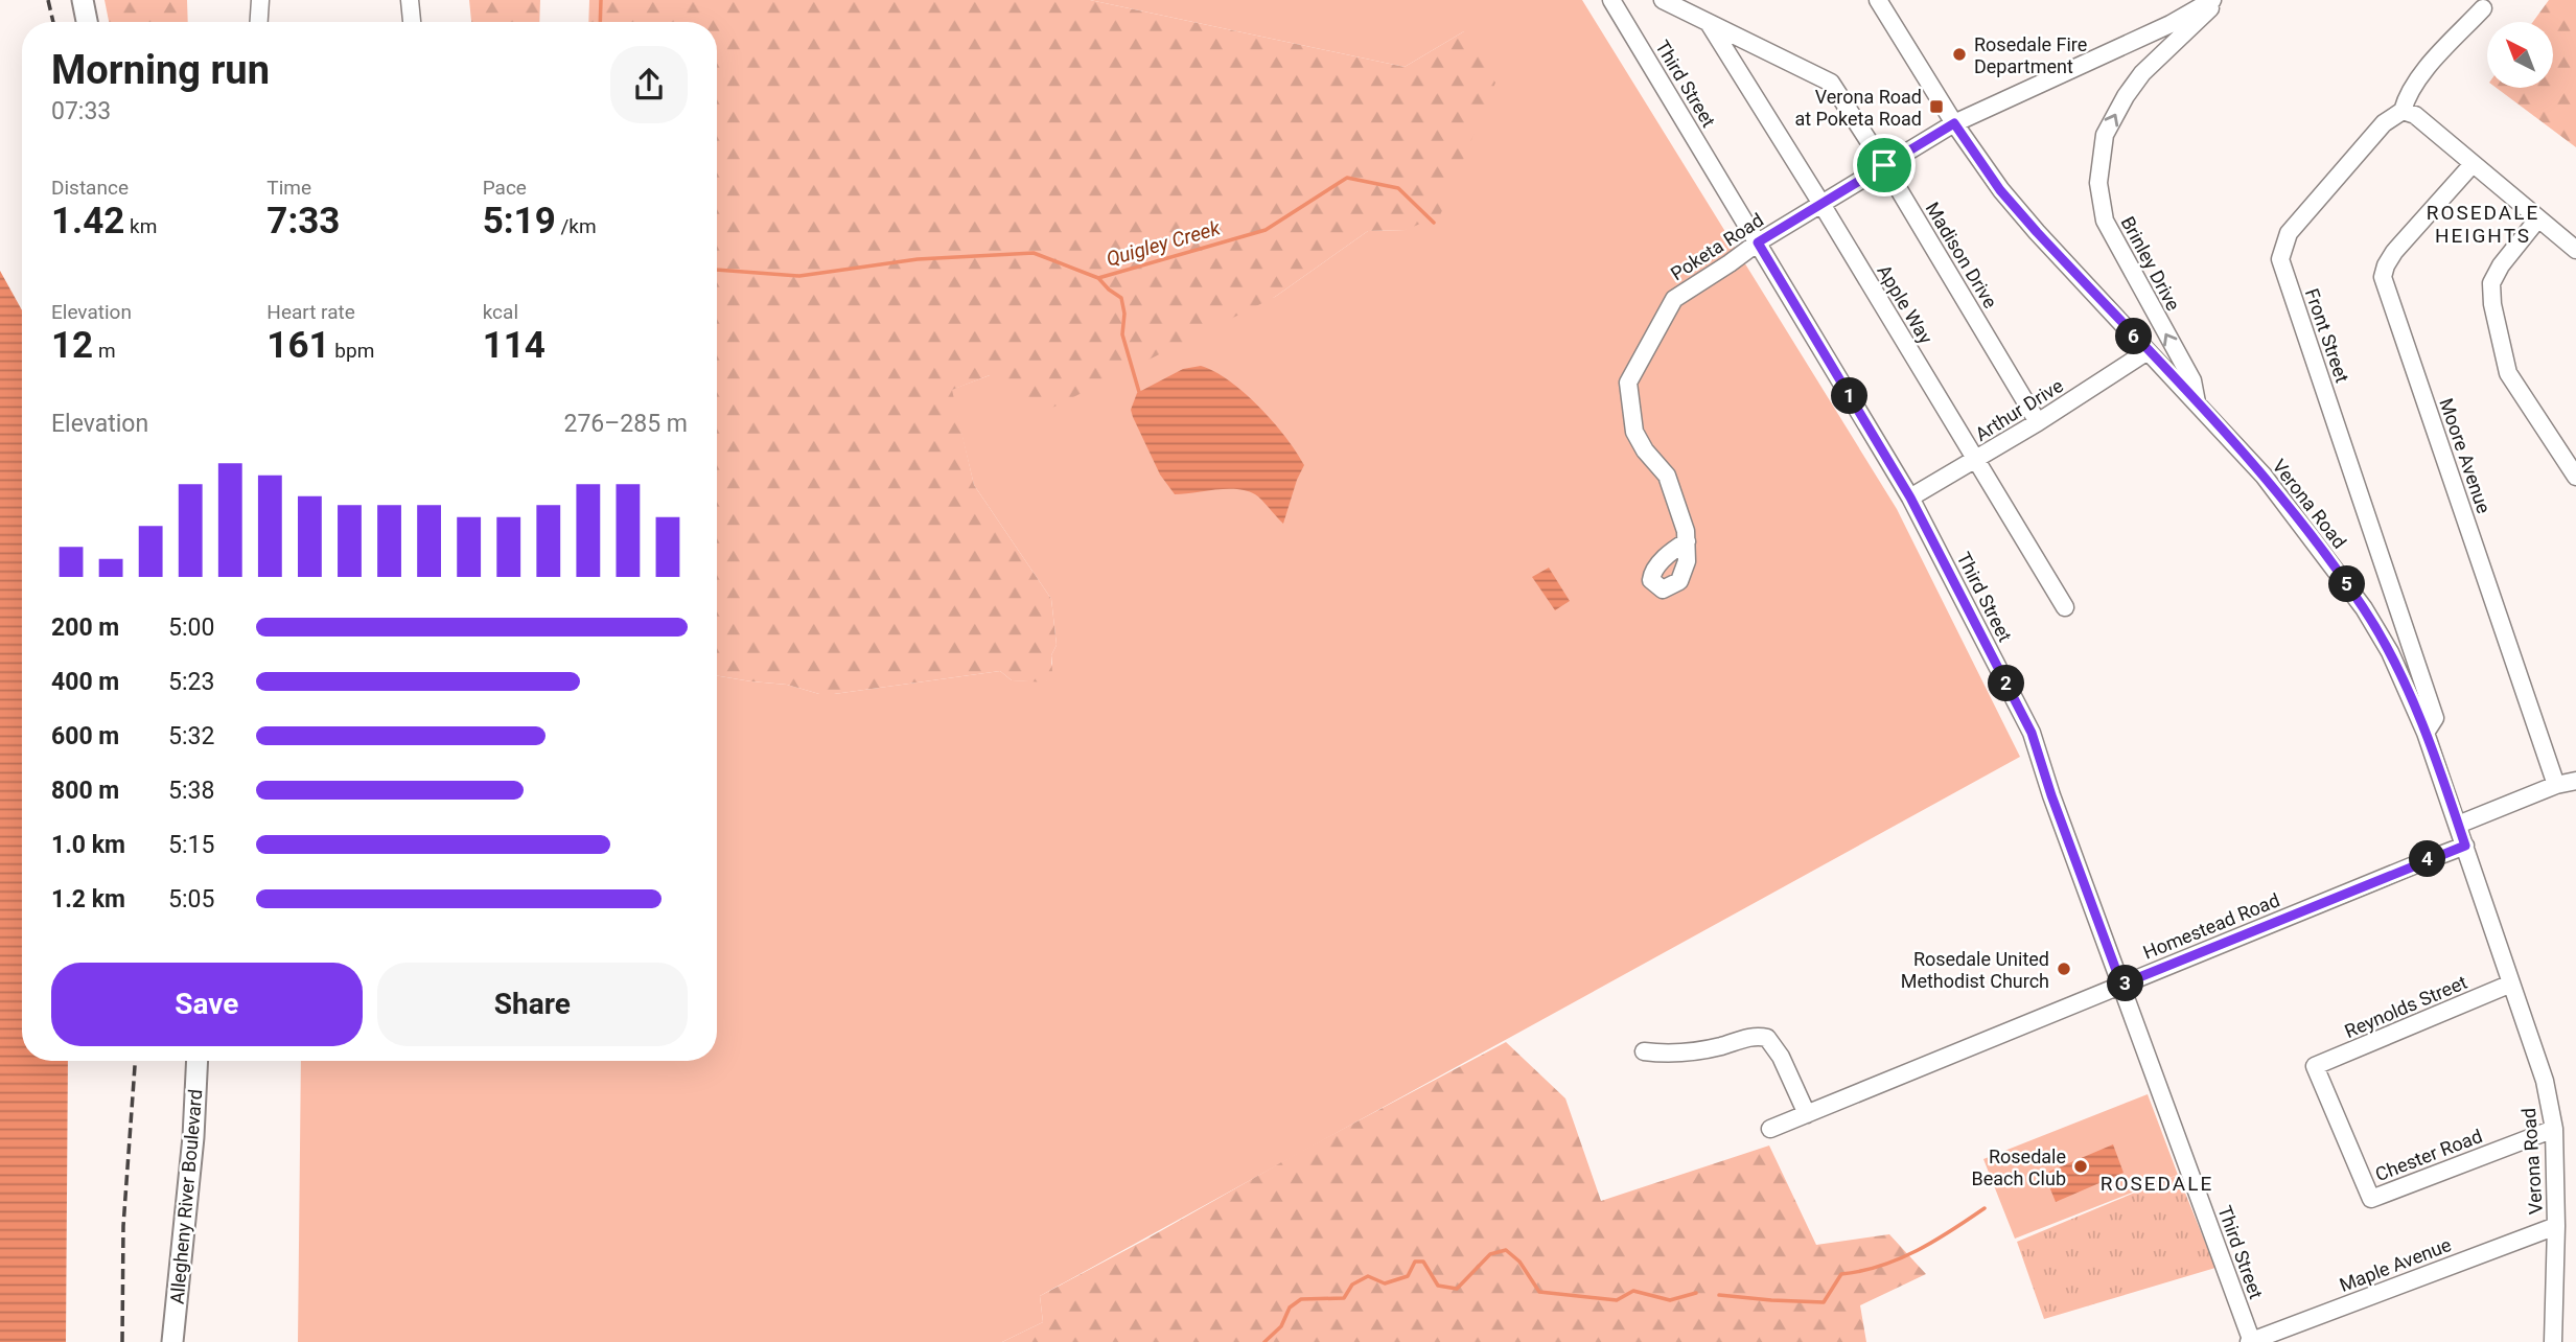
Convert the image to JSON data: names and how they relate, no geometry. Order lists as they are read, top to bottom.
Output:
{
  "streets": {
    "main road": ["Allegheny River Boulevard"],
    "street": [
      "Third Street",
      "Poketa Road",
      "Madison Drive",
      "Brinley Drive",
      "Apple Way",
      "Front Street",
      "Arthur Drive",
      "Moore Avenue",
      "Verona Road",
      "Homestead Road",
      "Reynolds Street",
      "Chester Road",
      "Maple Avenue"
    ]
  },
  "crossings": [
    ["Third Street", "Poketa Road"],
    ["Third Street", "Arthur Drive"],
    ["Third Street", "Homestead Road"],
    ["Third Street", "Maple Avenue"],
    ["Poketa Road", "Madison Drive"],
    ["Poketa Road", "Brinley Drive"],
    ["Poketa Road", "Apple Way"],
    ["Poketa Road", "Verona Road"],
    ["Madison Drive", "Apple Way"],
    ["Madison Drive", "Arthur Drive"],
    ["Brinley Drive", "Verona Road"],
    ["Apple Way", "Arthur Drive"],
    ["Front Street", "Verona Road"],
    ["Arthur Drive", "Verona Road"],
    ["Verona Road", "Homestead Road"],
    ["Verona Road", "Reynolds Street"],
    ["Verona Road", "Chester Road"],
    ["Verona Road", "Maple Avenue"],
    ["Reynolds Street", "Chester Road"]
  ],
  "one_way": ["Brinley Drive"],
  "districts": ["ROSEDALE HEIGHTS", "ROSEDALE"],
  "water": ["Quigley Creek"],
  "places": {
    "other": ["Rosedale Fire Department", "Rosedale United Methodist Church", "Rosedale Beach Club"],
    "transit": ["Verona Road at Poketa Road"]
  },
  "north": "top left",
  "page": {
    "heading": ["Morning run", "07:33"],
    "stats": [
      ["Distance", "1.42 km"],
      ["Time", "7:33"],
      ["Pace", "5:19 /km"],
      ["Elevation", "12 m"],
      ["Heart rate", "161 bpm"],
      ["kcal", "114"]
    ],
    "pins": [
      "6",
      "1",
      "5",
      "2",
      "4",
      "3"
    ],
    "chart": ["Elevation", "276–285 m"],
    "list": [
      {
        "name": "200 m",
        "note": "5:00"
      },
      {
        "name": "400 m",
        "note": "5:23"
      },
      {
        "name": "600 m",
        "note": "5:32"
      },
      {
        "name": "800 m",
        "note": "5:38"
      },
      {
        "name": "1.0 km",
        "note": "5:15"
      },
      {
        "name": "1.2 km",
        "note": "5:05"
      }
    ],
    "buttons": ["Save", "Share"]
  }
}
